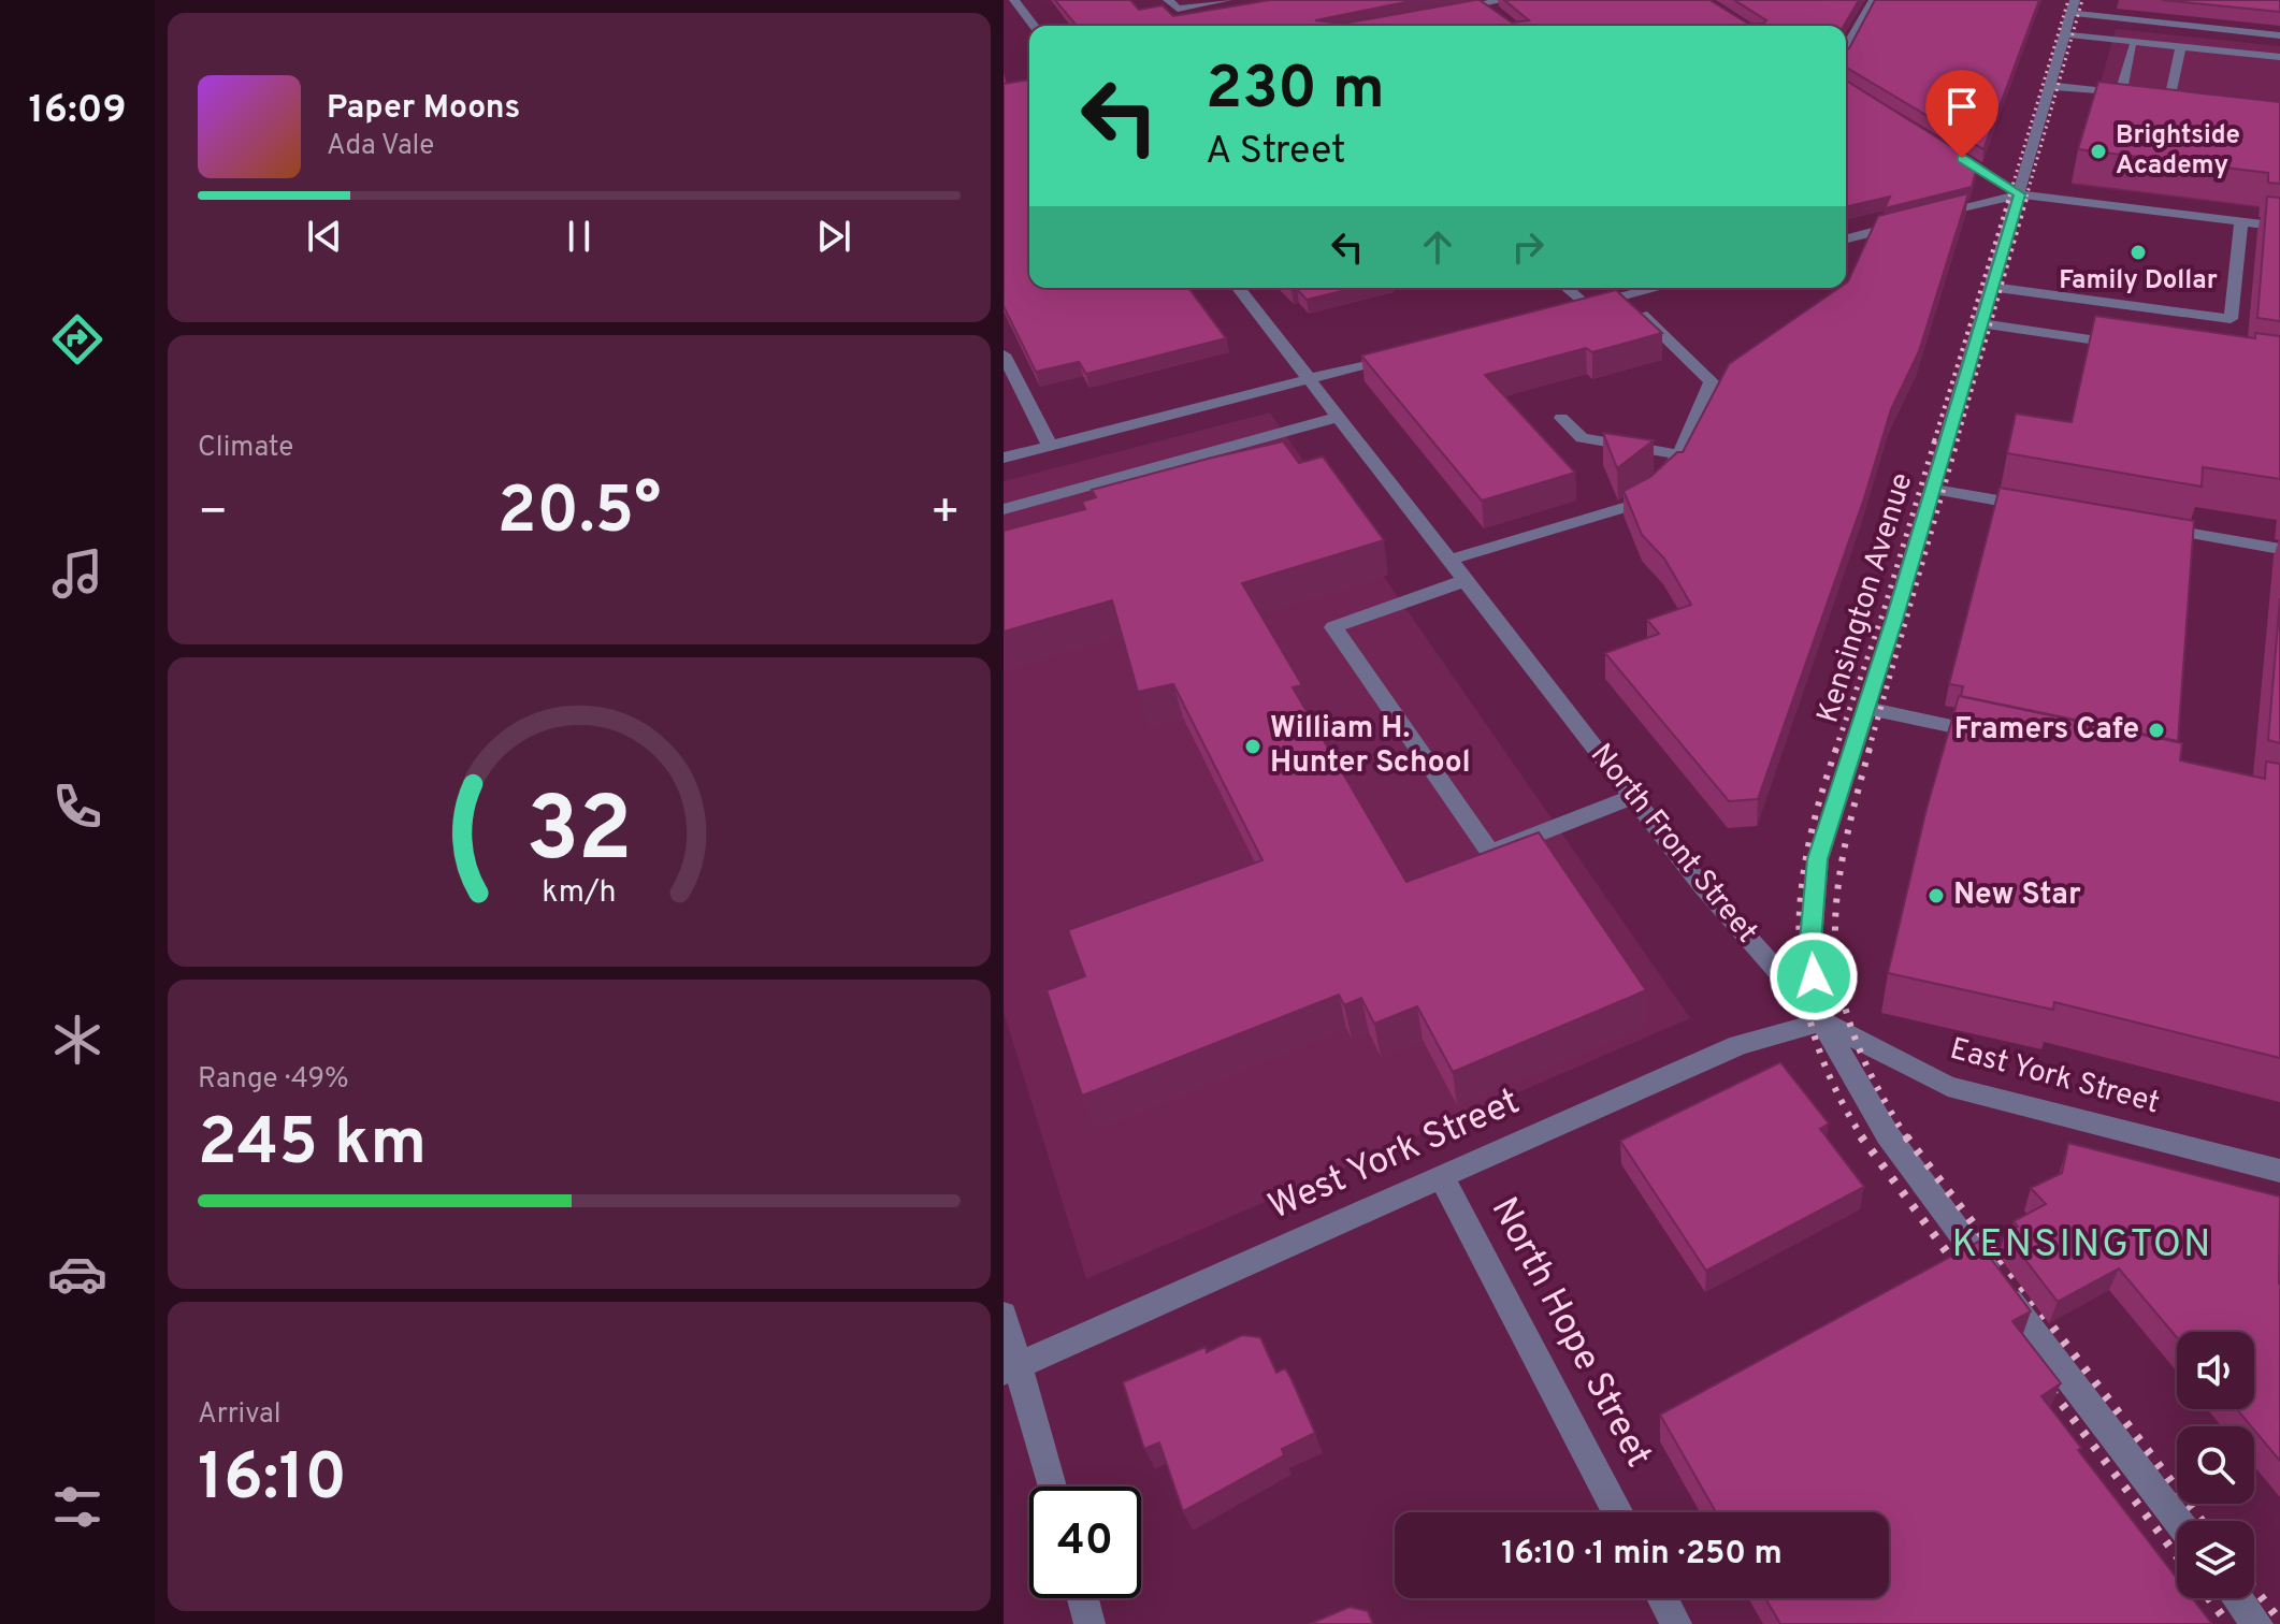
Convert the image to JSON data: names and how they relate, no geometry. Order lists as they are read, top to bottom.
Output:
{
  "streets": {
    "street": [
      "Kensington Avenue",
      "North Front Street",
      "East York Street",
      "West York Street",
      "North Hope Street"
    ]
  },
  "crossings": [
    ["Kensington Avenue", "North Front Street"],
    ["Kensington Avenue", "East York Street"],
    ["Kensington Avenue", "West York Street"],
    ["North Front Street", "East York Street"],
    ["North Front Street", "West York Street"],
    ["East York Street", "West York Street"],
    ["West York Street", "North Hope Street"]
  ],
  "districts": ["KENSINGTON"],
  "places": [
    "Brightside Academy",
    "Family Dollar",
    "Framers Cafe",
    "William H. Hunter School",
    "New Star"
  ],
  "page": {
    "tabs": "16:09",
    "turn": ["230 m", "A Street"],
    "song": ["Paper Moons", "Ada Vale"],
    "tile": [
      "Climate",
      ["Range · 49%", "245 km"],
      ["Arrival", "16:10"]
    ],
    "heat": ["−", "20.5°", "+"],
    "limit": "40",
    "trip": "16:10 · 1 min · 250 m",
    "gauge": ["32", "km/h"]
  }
}
